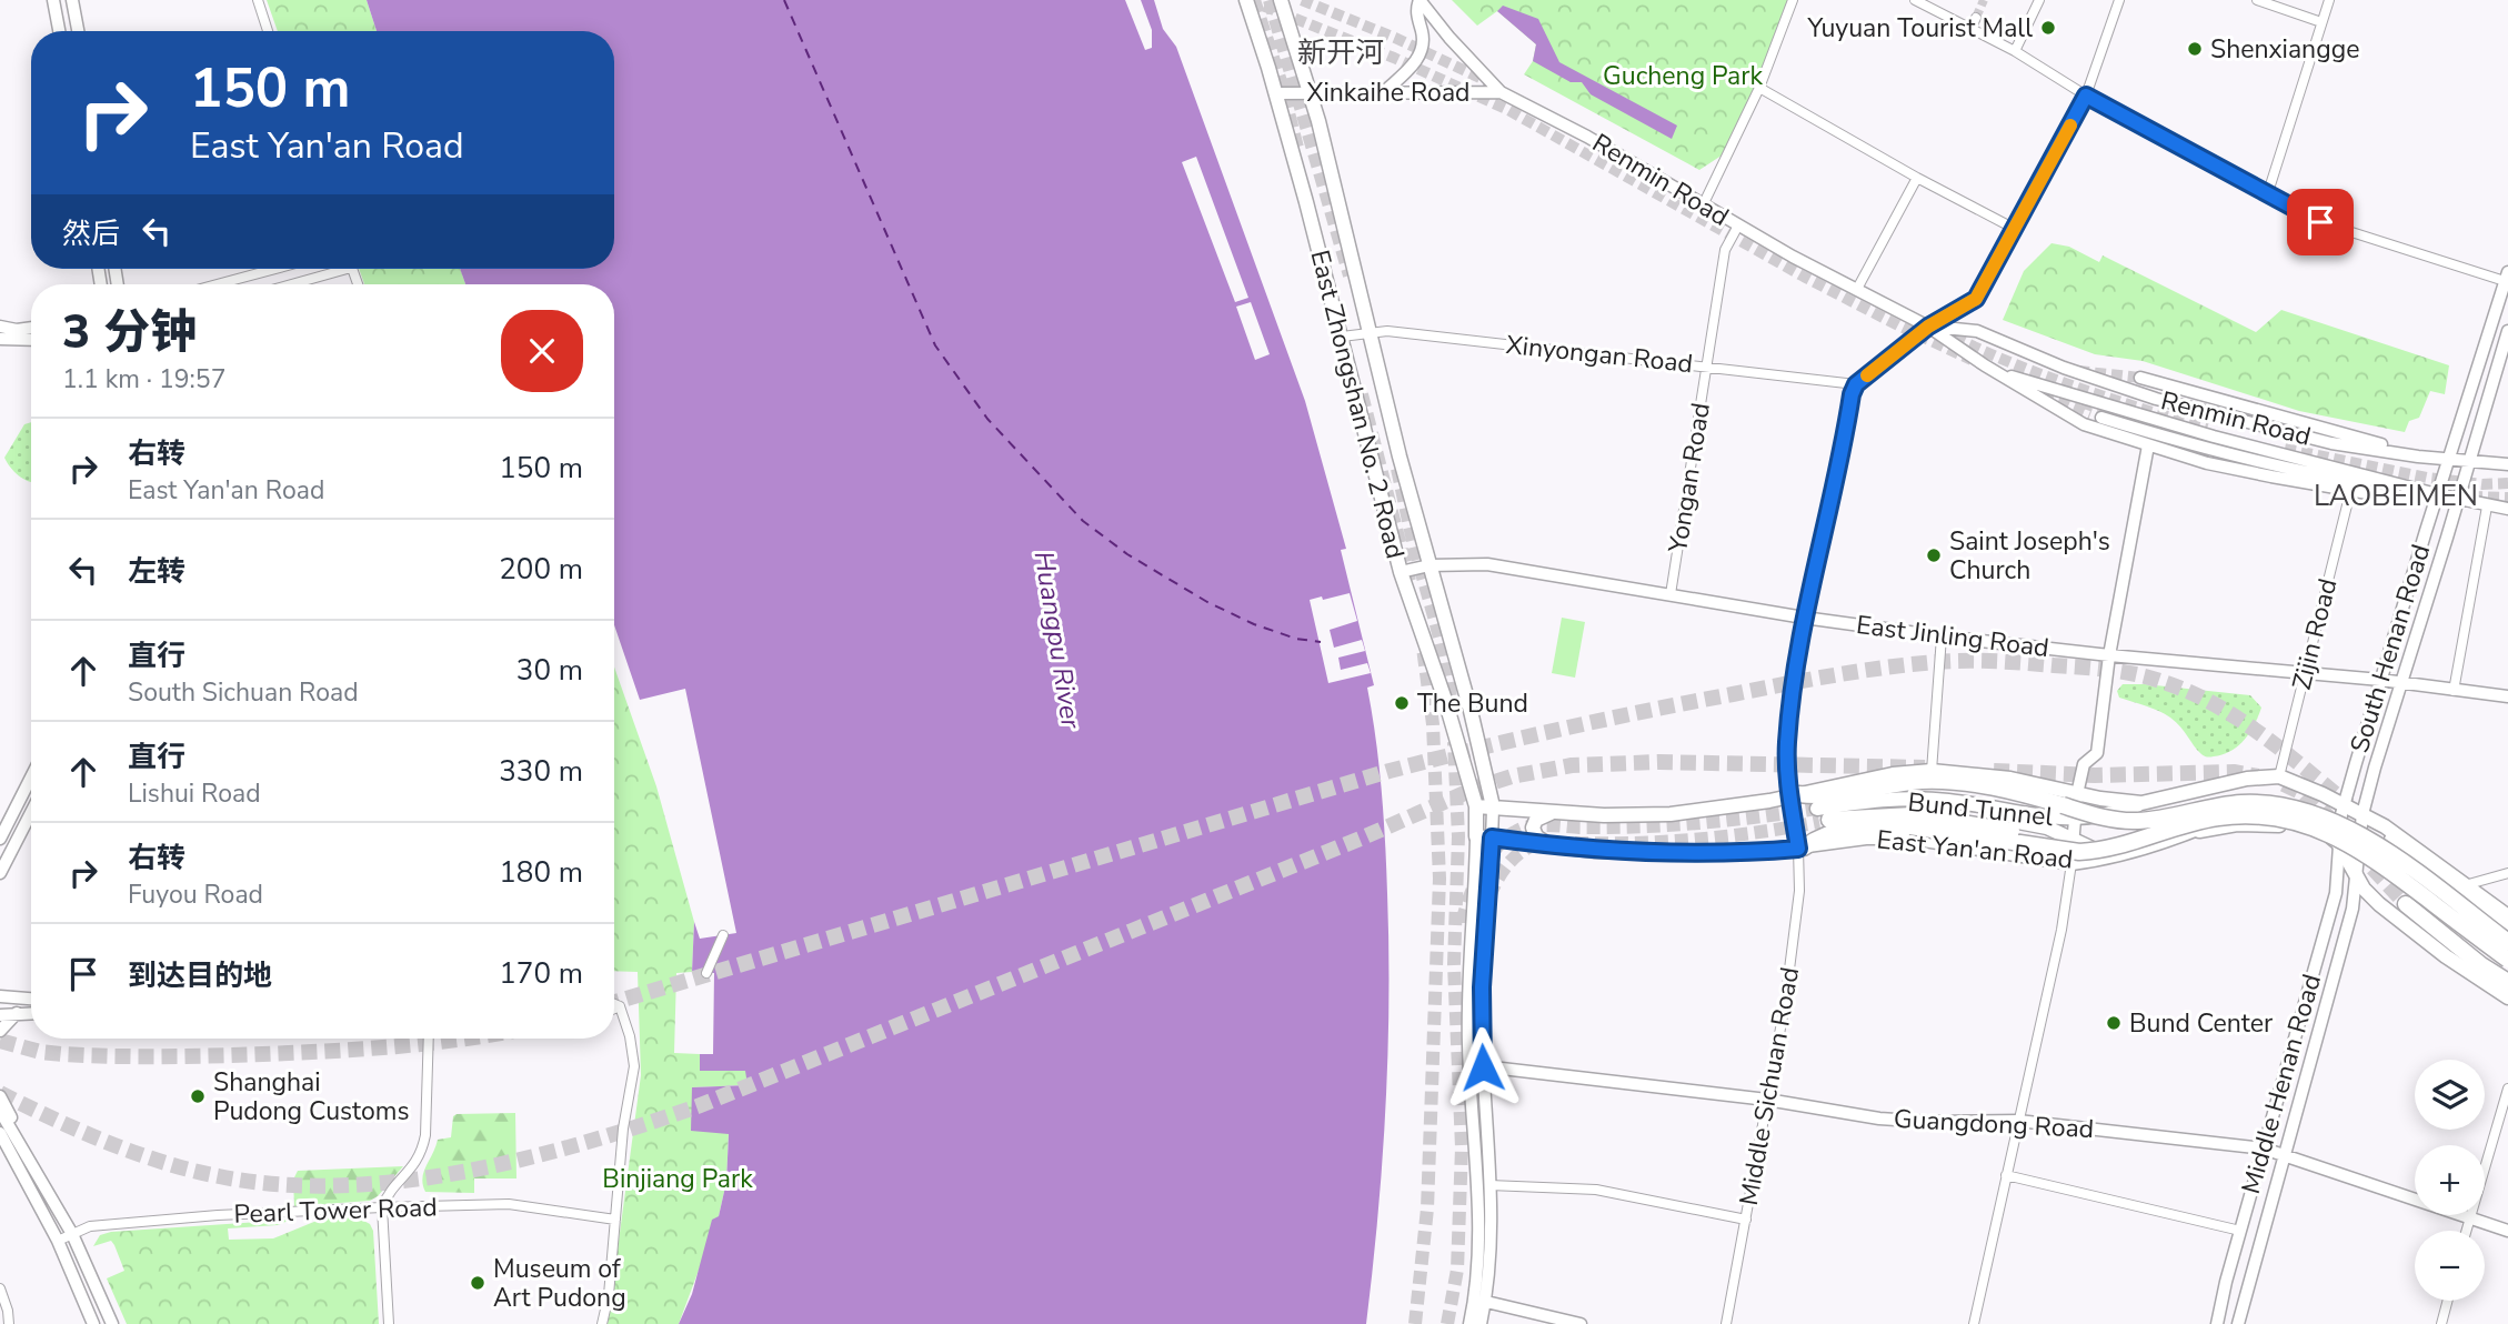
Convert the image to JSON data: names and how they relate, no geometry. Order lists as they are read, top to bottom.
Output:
{
  "streets": {
    "main road": [
      "Xinkaihe Road",
      "Renmin Road",
      "East Zhongshan No. 2 Road",
      "East Jinling Road",
      "South Henan Road",
      "Bund Tunnel",
      "East Yan'an Road",
      "Middle Henan Road",
      "Guangdong Road"
    ],
    "street": [
      "Xinyongan Road",
      "Yongan Road",
      "Zijin Road",
      "Middle Sichuan Road",
      "Pearl Tower Road"
    ]
  },
  "crossings": [
    ["Xinkaihe Road", "Renmin Road"],
    ["Xinkaihe Road", "East Zhongshan No. 2 Road"],
    ["Renmin Road", "Yongan Road"],
    ["Renmin Road", "Zijin Road"],
    ["Renmin Road", "South Henan Road"],
    ["Xinyongan Road", "East Zhongshan No. 2 Road"],
    ["Xinyongan Road", "Yongan Road"],
    ["Xinyongan Road", "Middle Sichuan Road"],
    ["East Zhongshan No. 2 Road", "East Jinling Road"],
    ["East Zhongshan No. 2 Road", "East Yan'an Road"],
    ["Yongan Road", "East Jinling Road"],
    ["Zijin Road", "East Jinling Road"],
    ["East Jinling Road", "South Henan Road"],
    ["East Jinling Road", "Middle Sichuan Road"],
    ["South Henan Road", "East Yan'an Road"],
    ["South Henan Road", "Middle Henan Road"],
    ["Bund Tunnel", "East Yan'an Road"],
    ["East Yan'an Road", "Middle Henan Road"],
    ["East Yan'an Road", "Middle Sichuan Road"],
    ["Middle Henan Road", "Guangdong Road"],
    ["Middle Sichuan Road", "Guangdong Road"]
  ],
  "districts": ["新开河", "LAOBEIMEN"],
  "water": ["Huangpu River"],
  "parks": ["Gucheng Park", "Binjiang Park"],
  "places": [
    "Yuyuan Tourist Mall",
    "Shenxiangge",
    "Saint Joseph's Church",
    "The Bund",
    "Bund Center",
    "Shanghai Pudong Customs",
    "Museum of Art Pudong"
  ],
  "page": {
    "turn": ["150 m", "East Yan'an Road"],
    "then": "然后",
    "heading": ["3 分钟", "1.1 km · 19:57"],
    "list": [
      {
        "name": "右转",
        "note": "East Yan'an Road",
        "value": "150 m"
      },
      {
        "name": "左转",
        "value": "200 m"
      },
      {
        "name": "直行",
        "note": "South Sichuan Road",
        "value": "30 m"
      },
      {
        "name": "直行",
        "note": "Lishui Road",
        "value": "330 m"
      },
      {
        "name": "右转",
        "note": "Fuyou Road",
        "value": "180 m"
      },
      {
        "name": "到达目的地",
        "value": "170 m"
      }
    ],
    "map_buttons": ["+", "−"]
  }
}
